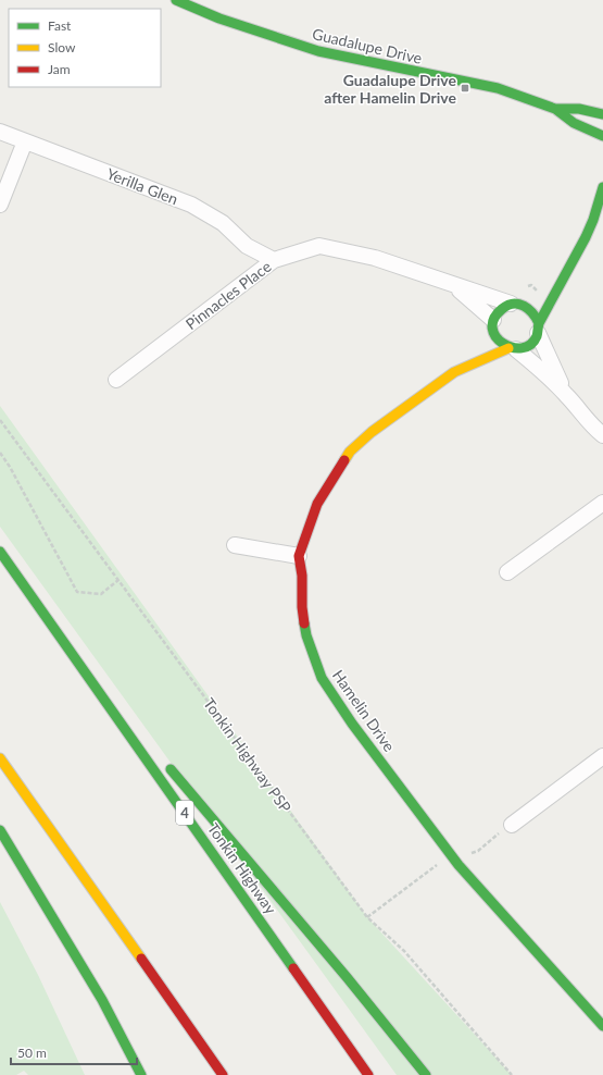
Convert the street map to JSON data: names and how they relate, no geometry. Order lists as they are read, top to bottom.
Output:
{
  "streets": {
    "main road": [
      "Guadalupe Drive",
      "Hamelin Drive",
      "4",
      "Tonkin Highway"
    ],
    "street": ["Yerilla Glen", "Pinnacles Place"],
    "path": ["Tonkin Highway PSP"]
  },
  "crossings": [
    ["Yerilla Glen", "Pinnacles Place"],
    ["Pinnacles Place", "Hamelin Drive"]
  ],
  "places": {
    "transit": ["Guadalupe Drive after Hamelin Drive"]
  },
  "legend": ["Fast", "Slow", "Jam"],
  "scale_bar": "50 m"
}
